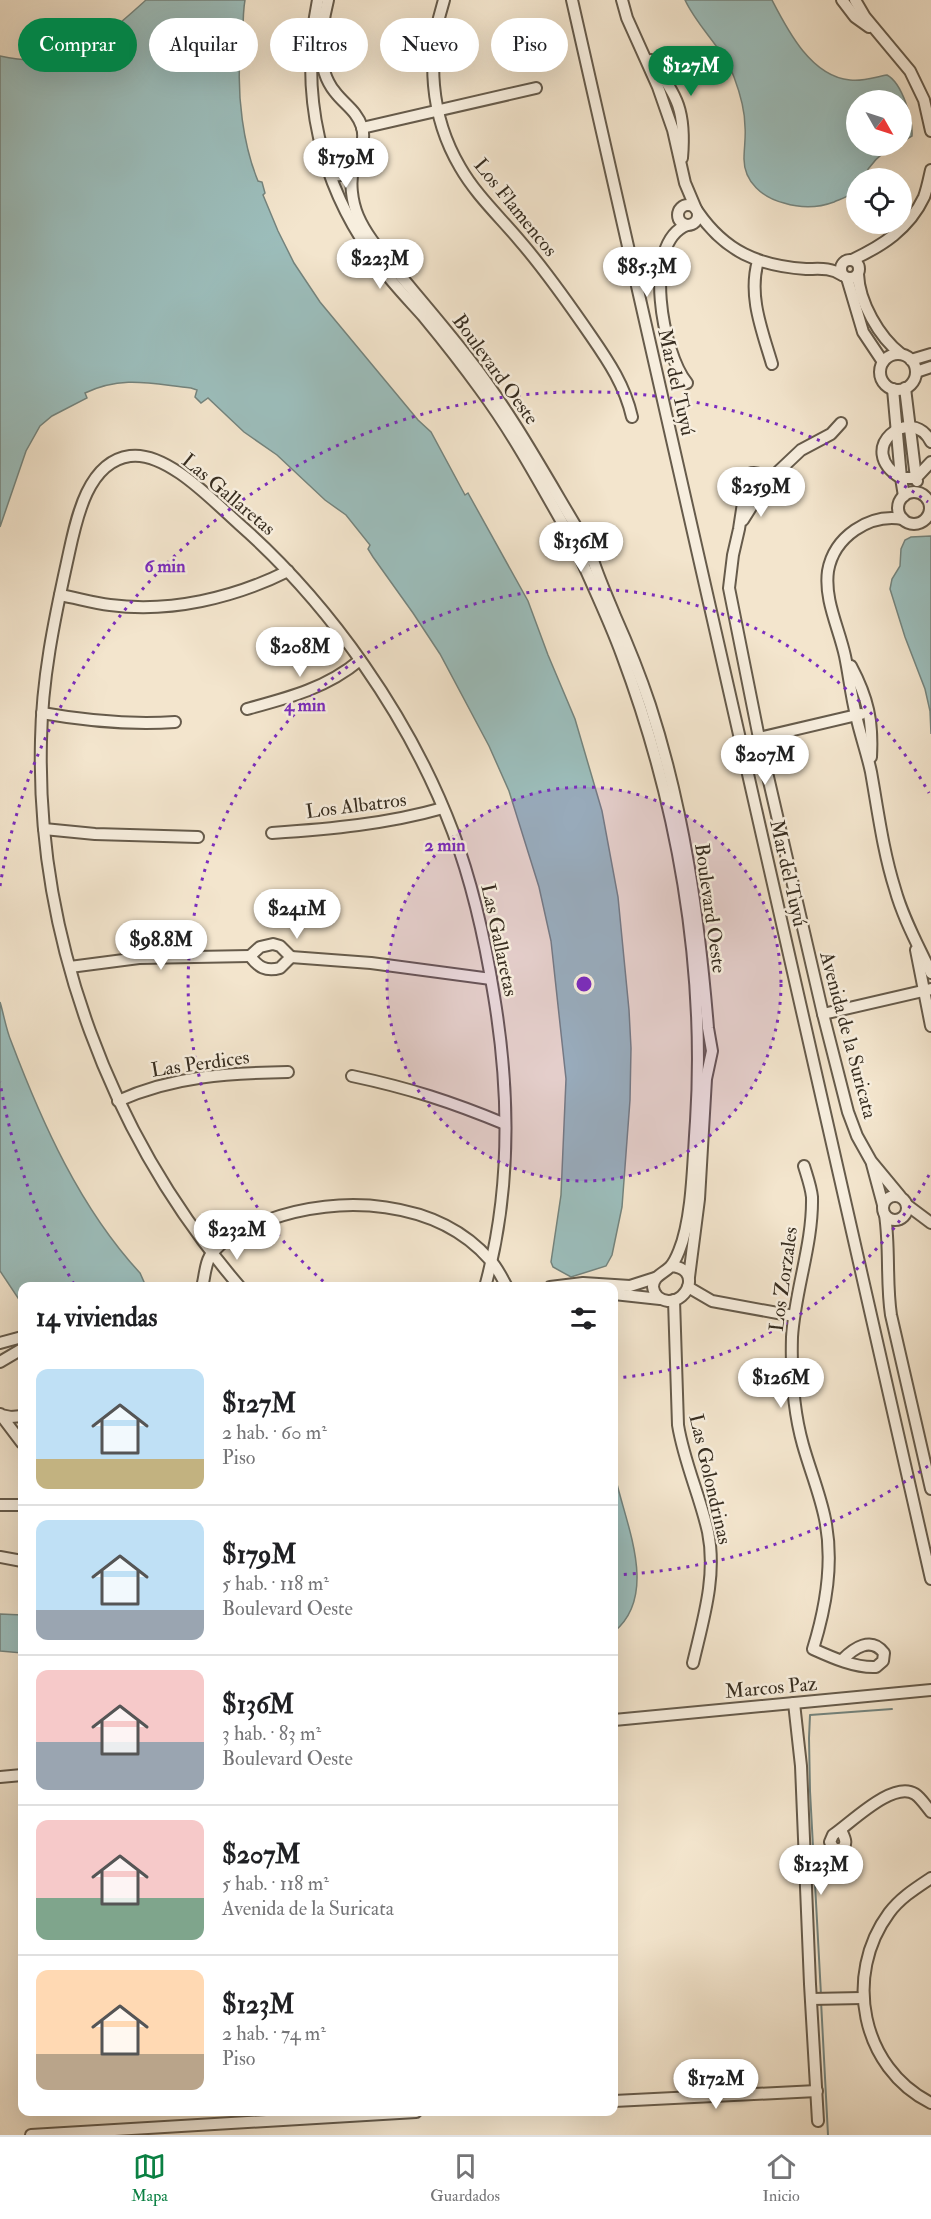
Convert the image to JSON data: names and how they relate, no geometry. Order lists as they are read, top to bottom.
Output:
{
  "streets": {
    "street": [
      "Los Flamencos",
      "Boulevard Oeste",
      "Mar del Tuyú",
      "Las Gallaretas",
      "Los Albatros",
      "Avenida de la Suricata",
      "Las Perdices",
      "Los Zorzales",
      "Las Golondrinas",
      "Marcos Paz"
    ]
  },
  "crossings": [
    ["Boulevard Oeste", "Las Golondrinas"],
    ["Las Gallaretas", "Los Albatros"],
    ["Las Gallaretas", "Las Perdices"]
  ],
  "north": "bottom right",
  "page": {
    "chip": [
      "Comprar",
      "Alquilar",
      "Filtros",
      "Nuevo",
      "Piso"
    ],
    "price": [
      "$127M",
      "$179M",
      "$223M",
      "$85.3M",
      "$259M",
      "$136M",
      "$208M",
      "$207M",
      "$241M",
      "$98.8M",
      "$232M",
      "$126M",
      "$123M",
      "$172M"
    ],
    "heading": "14 viviendas",
    "list": [
      {
        "name": "$127M",
        "note": "2 hab. · 60 m² · Piso"
      },
      {
        "name": "$179M",
        "note": "5 hab. · 118 m² · Boulevard Oeste"
      },
      {
        "name": "$136M",
        "note": "3 hab. · 83 m² · Boulevard Oeste"
      },
      {
        "name": "$207M",
        "note": "5 hab. · 118 m² · Avenida de la Suricata"
      },
      {
        "name": "$123M",
        "note": "2 hab. · 74 m² · Piso"
      }
    ],
    "tabs": ["Mapa", "Guardados", "Inicio"]
  },
  "rings": ["6 min", "4 min", "2 min"]
}
